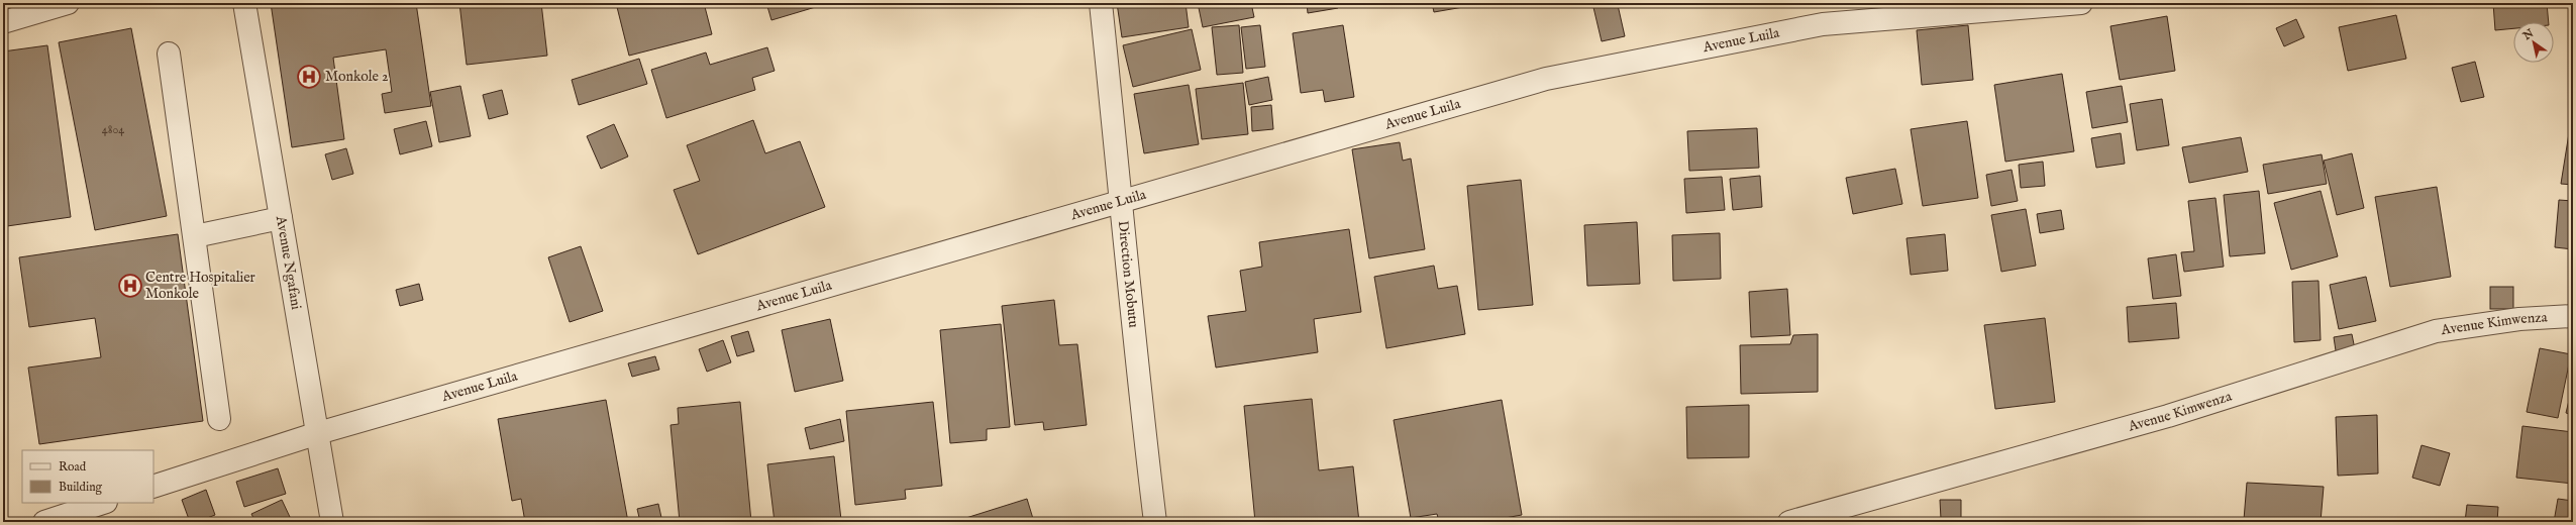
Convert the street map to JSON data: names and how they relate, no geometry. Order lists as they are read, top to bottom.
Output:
{
  "streets": {
    "street": [
      "Avenue Luila",
      "Avenue Ngafani",
      "Direction Mobutu",
      "Avenue Kimwenza"
    ]
  },
  "crossings": [
    ["Avenue Luila", "Avenue Ngafani"],
    ["Avenue Luila", "Direction Mobutu"]
  ],
  "places": {
    "hospital": ["Monkole 2", "Centre Hospitalier Monkole"]
  },
  "house_numbers": ["4804"],
  "legend": ["Road", "Building"],
  "north": "top left"
}
